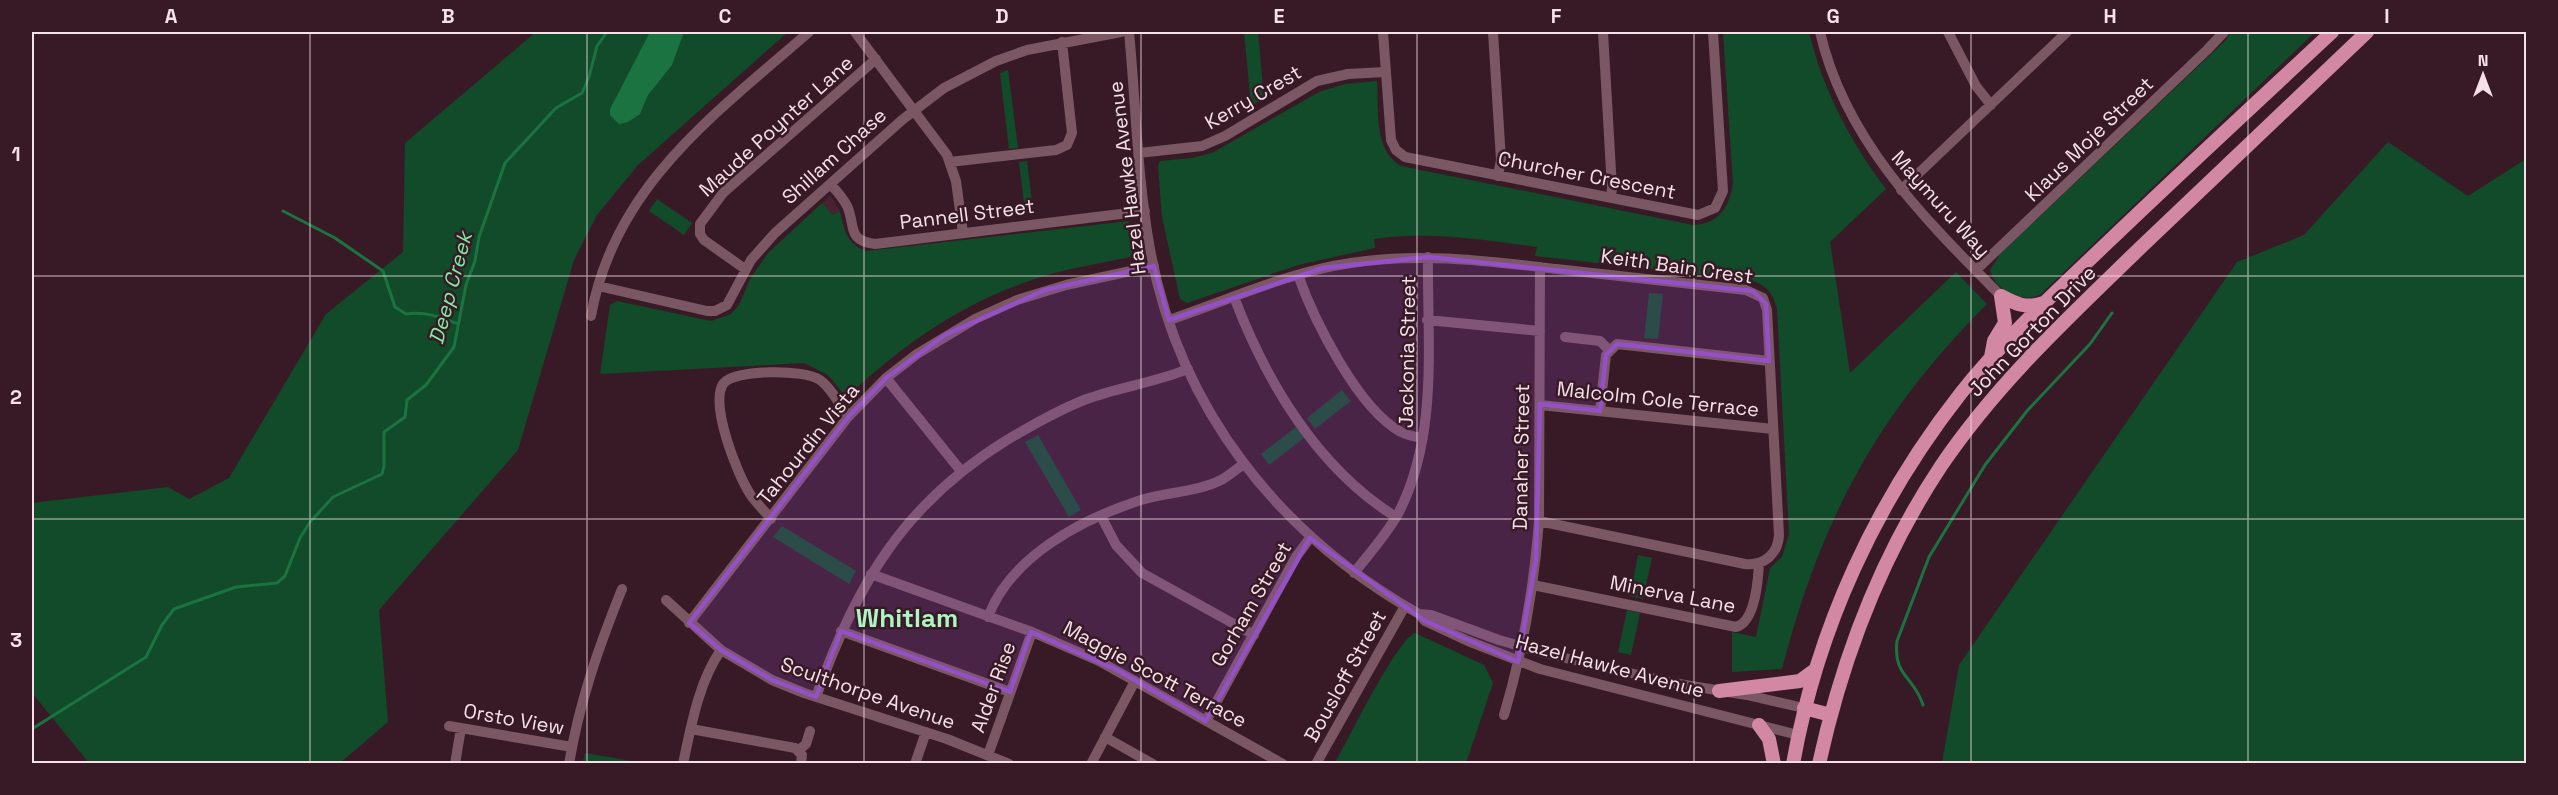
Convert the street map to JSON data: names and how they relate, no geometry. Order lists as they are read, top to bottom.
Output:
{
  "streets": {
    "main road": ["John Gorton Drive"],
    "street": [
      "Kerry Crest",
      "Maude Poynter Lane",
      "Klaus Moje Street",
      "Shillam Chase",
      "Churcher Crescent",
      "Hazel Hawke Avenue",
      "Maymuru Way",
      "Pannell Street",
      "Keith Bain Crest",
      "Jackonia Street",
      "Malcolm Cole Terrace",
      "Tahourdin Vista",
      "Danaher Street",
      "Minerva Lane",
      "Gorham Street",
      "Maggie Scott Terrace",
      "Bousloff Street",
      "Alder Rise",
      "Sculthorpe Avenue",
      "Orsto View"
    ]
  },
  "crossings": [
    ["Kerry Crest", "Churcher Crescent"],
    ["Kerry Crest", "Hazel Hawke Avenue"],
    ["Maude Poynter Lane", "Shillam Chase"],
    ["Klaus Moje Street", "Maymuru Way"],
    ["Shillam Chase", "Pannell Street"],
    ["Hazel Hawke Avenue", "Pannell Street"],
    ["Hazel Hawke Avenue", "Keith Bain Crest"],
    ["Hazel Hawke Avenue", "John Gorton Drive"],
    ["Hazel Hawke Avenue", "Jackonia Street"],
    ["Hazel Hawke Avenue", "Tahourdin Vista"],
    ["Hazel Hawke Avenue", "Danaher Street"],
    ["Hazel Hawke Avenue", "Gorham Street"],
    ["Hazel Hawke Avenue", "Bousloff Street"],
    ["Keith Bain Crest", "Jackonia Street"],
    ["Keith Bain Crest", "Malcolm Cole Terrace"],
    ["Keith Bain Crest", "Danaher Street"],
    ["Keith Bain Crest", "Minerva Lane"],
    ["Malcolm Cole Terrace", "Danaher Street"],
    ["Tahourdin Vista", "Sculthorpe Avenue"],
    ["Danaher Street", "Minerva Lane"],
    ["Gorham Street", "Maggie Scott Terrace"],
    ["Maggie Scott Terrace", "Alder Rise"],
    ["Alder Rise", "Sculthorpe Avenue"]
  ],
  "districts": ["Whitlam"],
  "water": ["Deep Creek"],
  "north": "top",
  "grid": {
    "columns": [
      "A",
      "B",
      "C",
      "D",
      "E",
      "F",
      "G",
      "H",
      "I"
    ],
    "rows": ["1", "2", "3"]
  }
}
